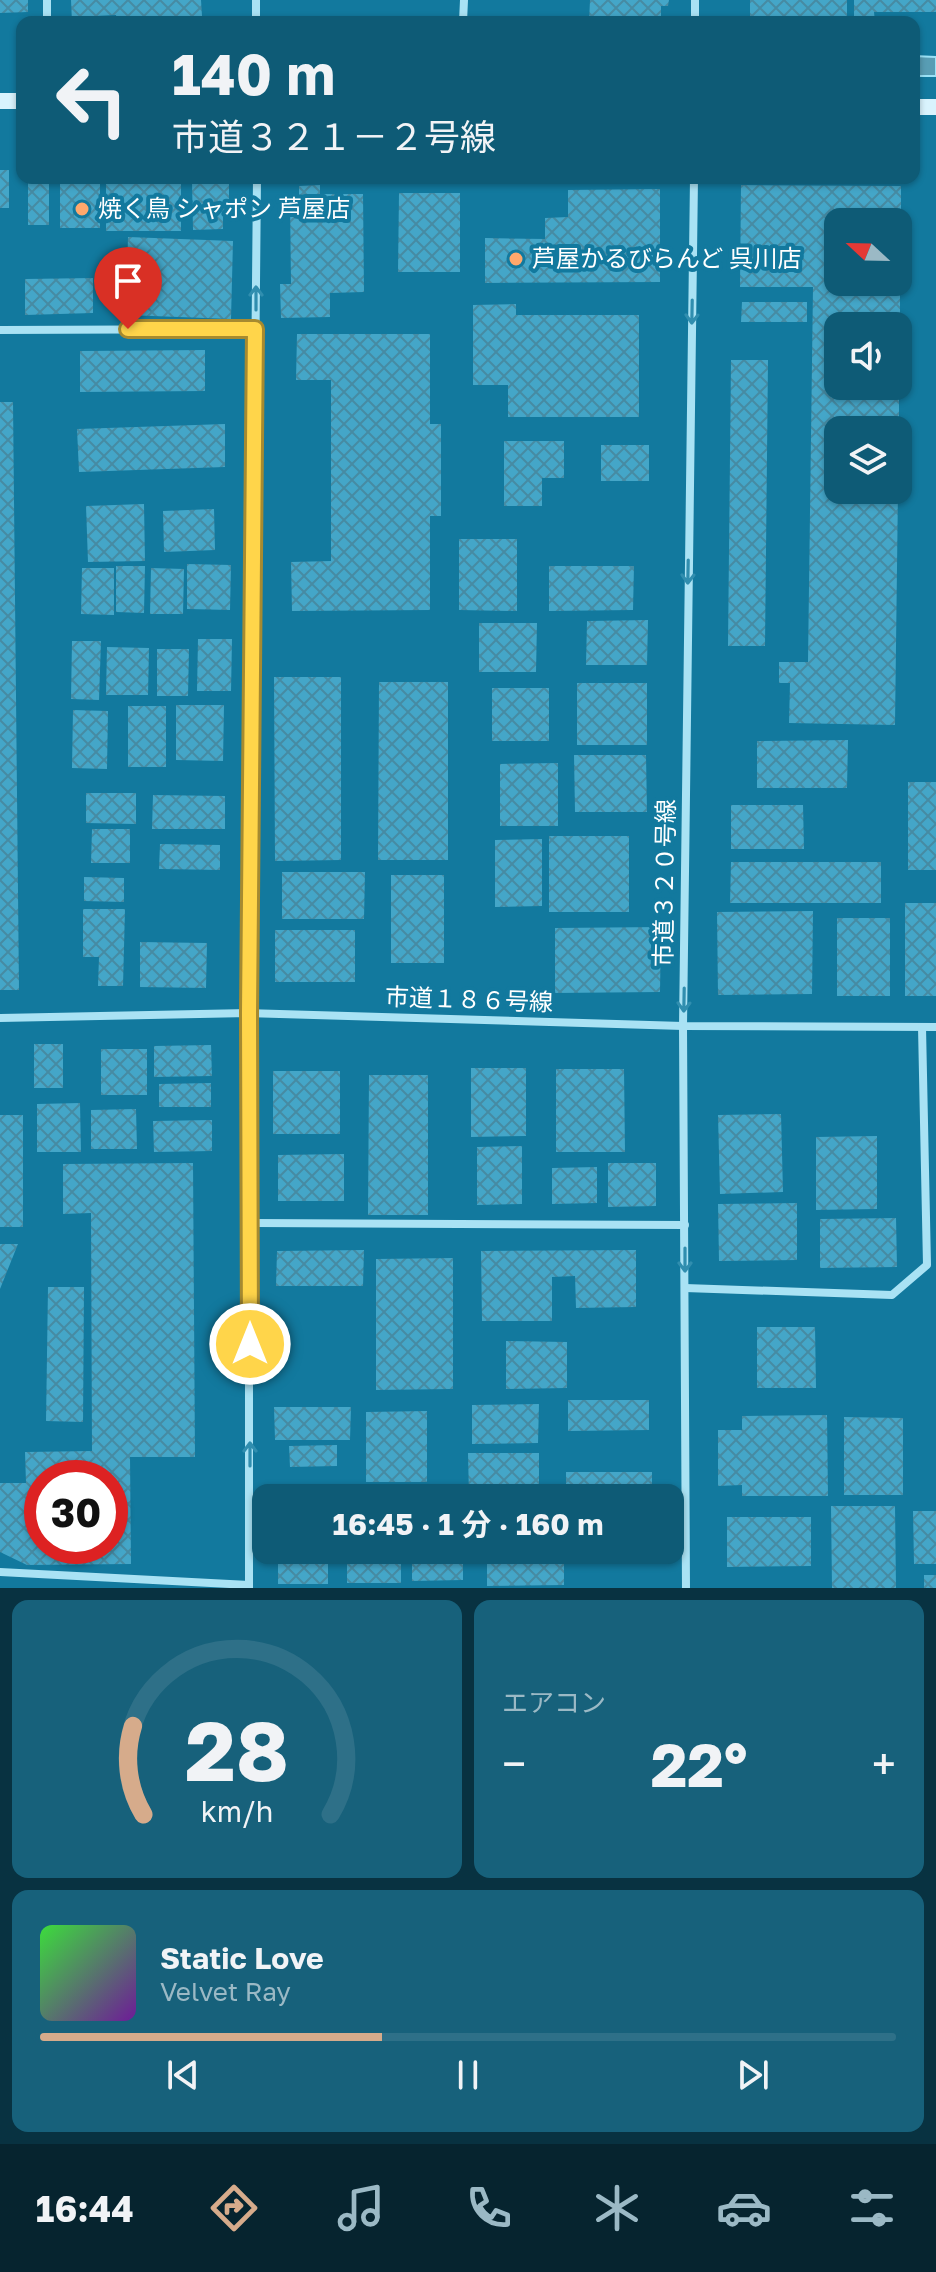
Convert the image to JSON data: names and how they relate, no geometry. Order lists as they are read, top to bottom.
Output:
{
  "streets": {
    "street": ["市道３２０号線", "市道１８６号線"]
  },
  "crossings": [
    ["市道３２０号線", "市道１８６号線"]
  ],
  "one_way": ["市道３２０号線"],
  "places": ["焼く鳥 シャポン 芦屋店", "芦屋かるびらんど 呉川店"],
  "north": "left",
  "page": {
    "turn": ["140 m", "市道３２１－２号線"],
    "limit": "30",
    "trip": "16:45 · 1 分 · 160 m",
    "tile": "エアコン",
    "heat": ["−", "22°", "+"],
    "song": ["Static Love", "Velvet Ray"],
    "tabs": "16:44",
    "gauge": ["28", "km/h"]
  }
}
